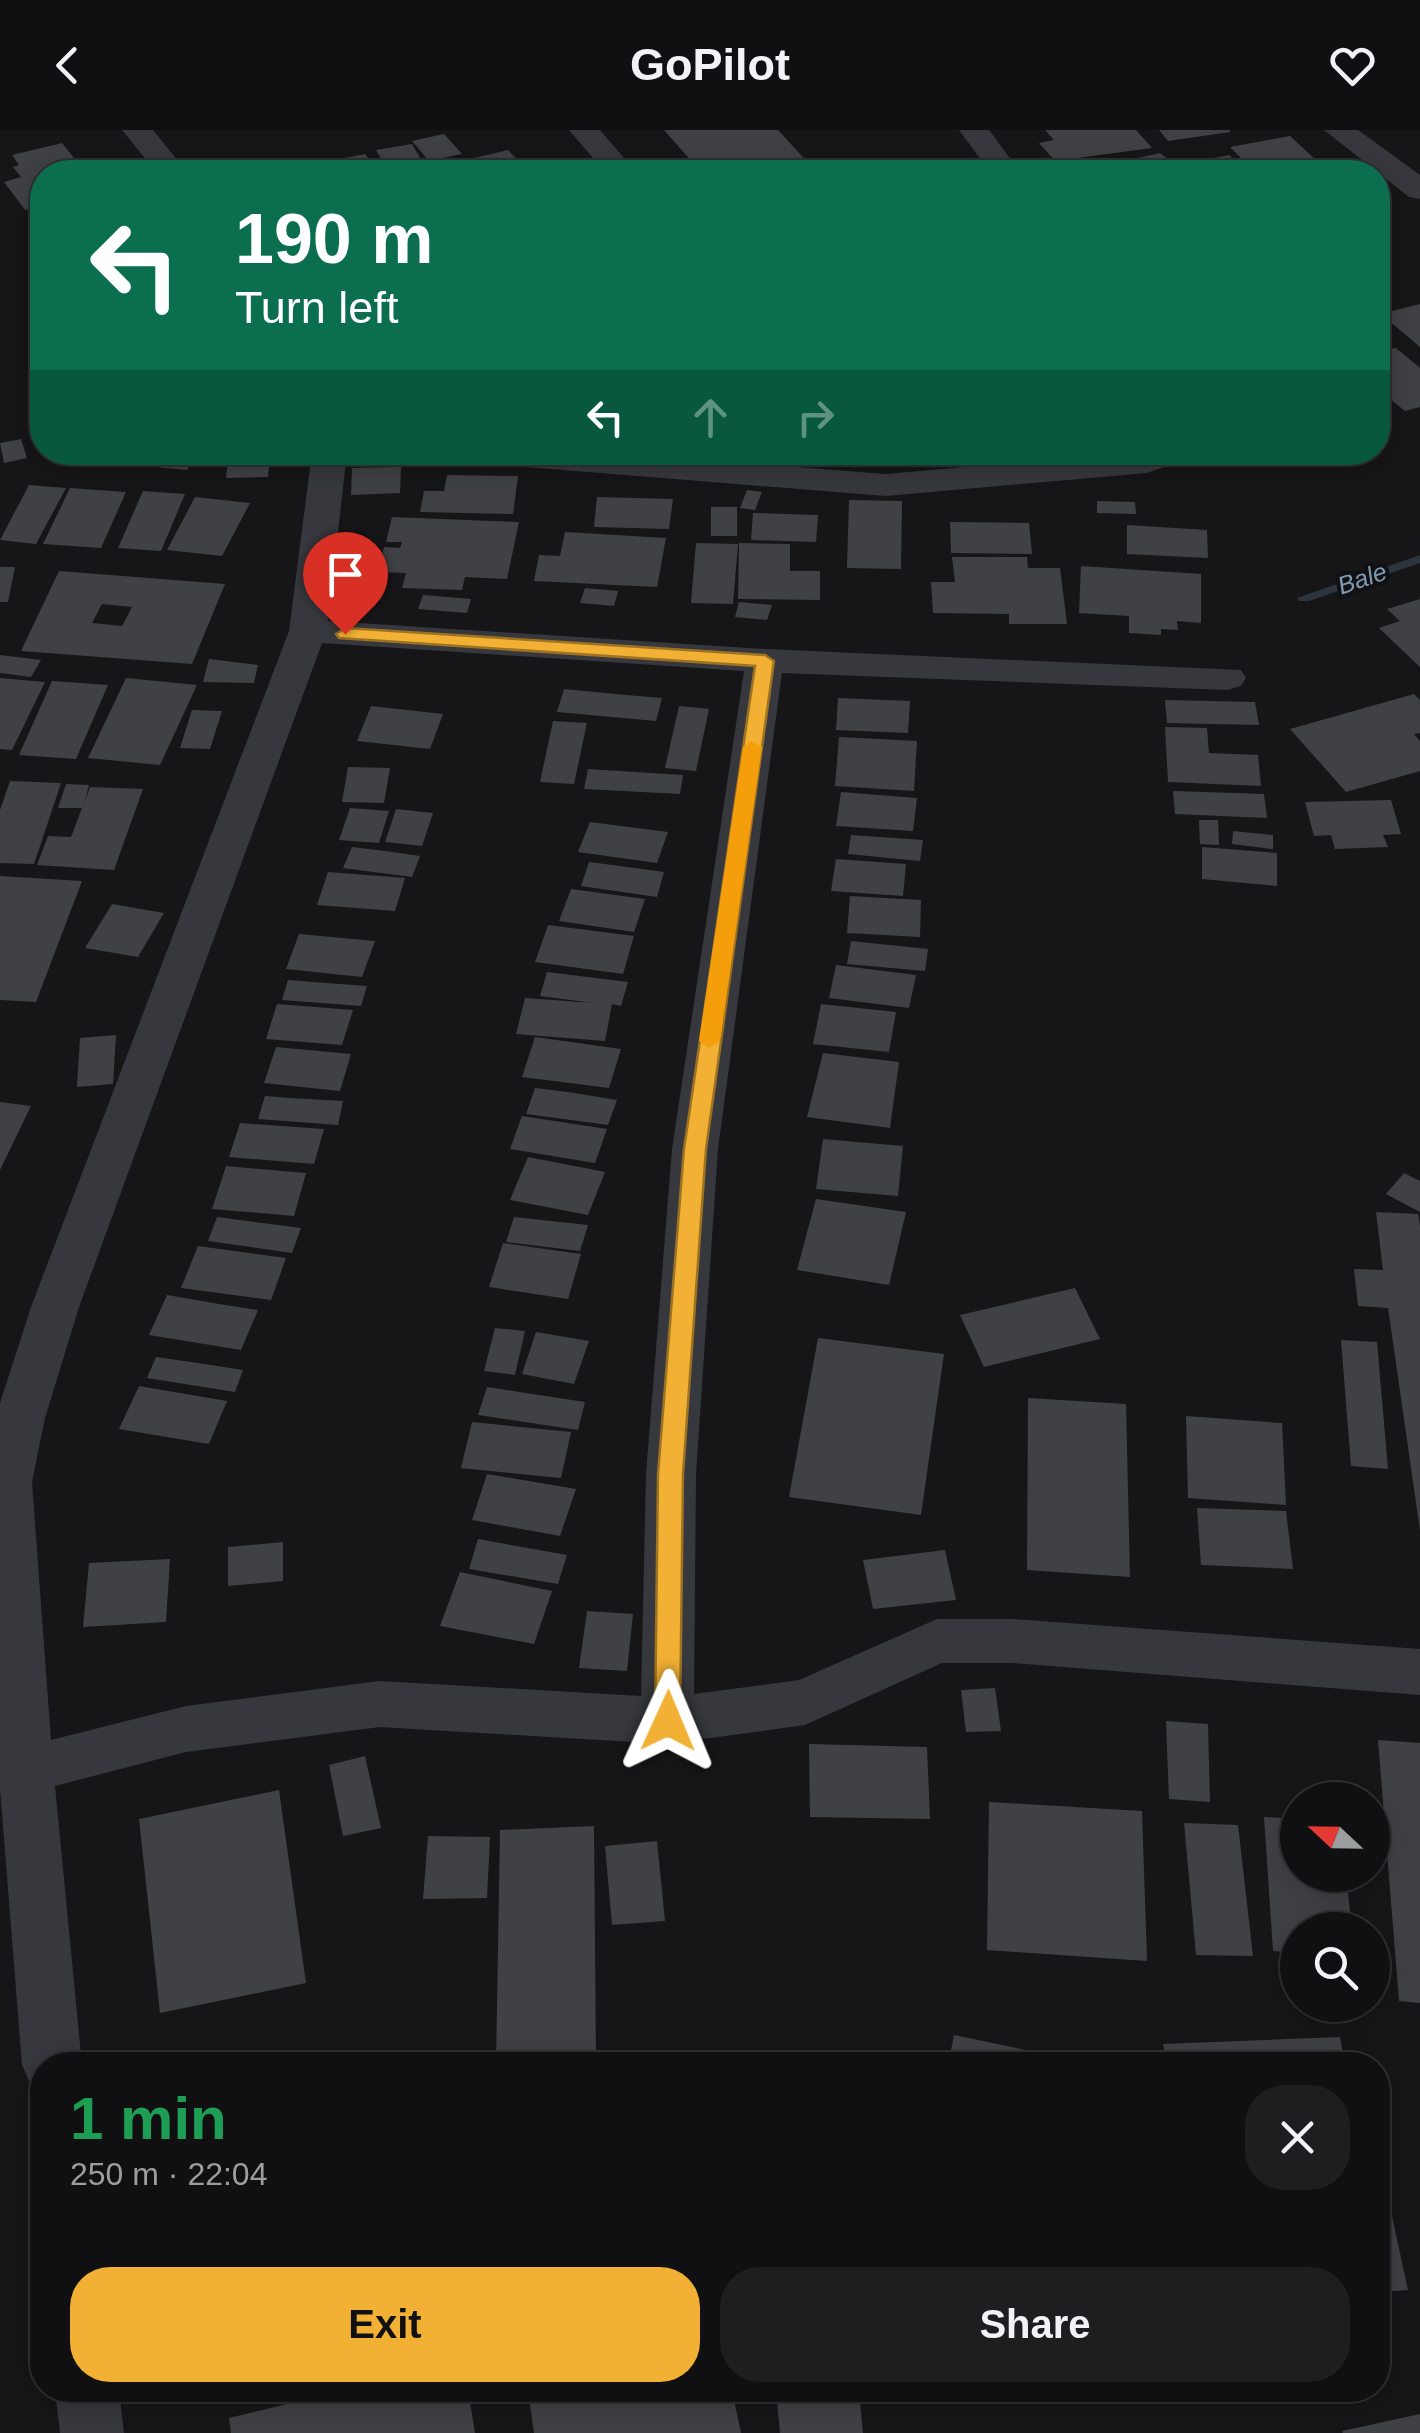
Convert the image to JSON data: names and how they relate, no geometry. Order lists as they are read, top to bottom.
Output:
{
  "water": ["Bale"],
  "north": "left",
  "page": {
    "header": "GoPilot",
    "turn": ["190 m", "Turn left"],
    "heading": ["1 min", "250 m · 22:04"],
    "buttons": ["Exit", "Share"]
  }
}
